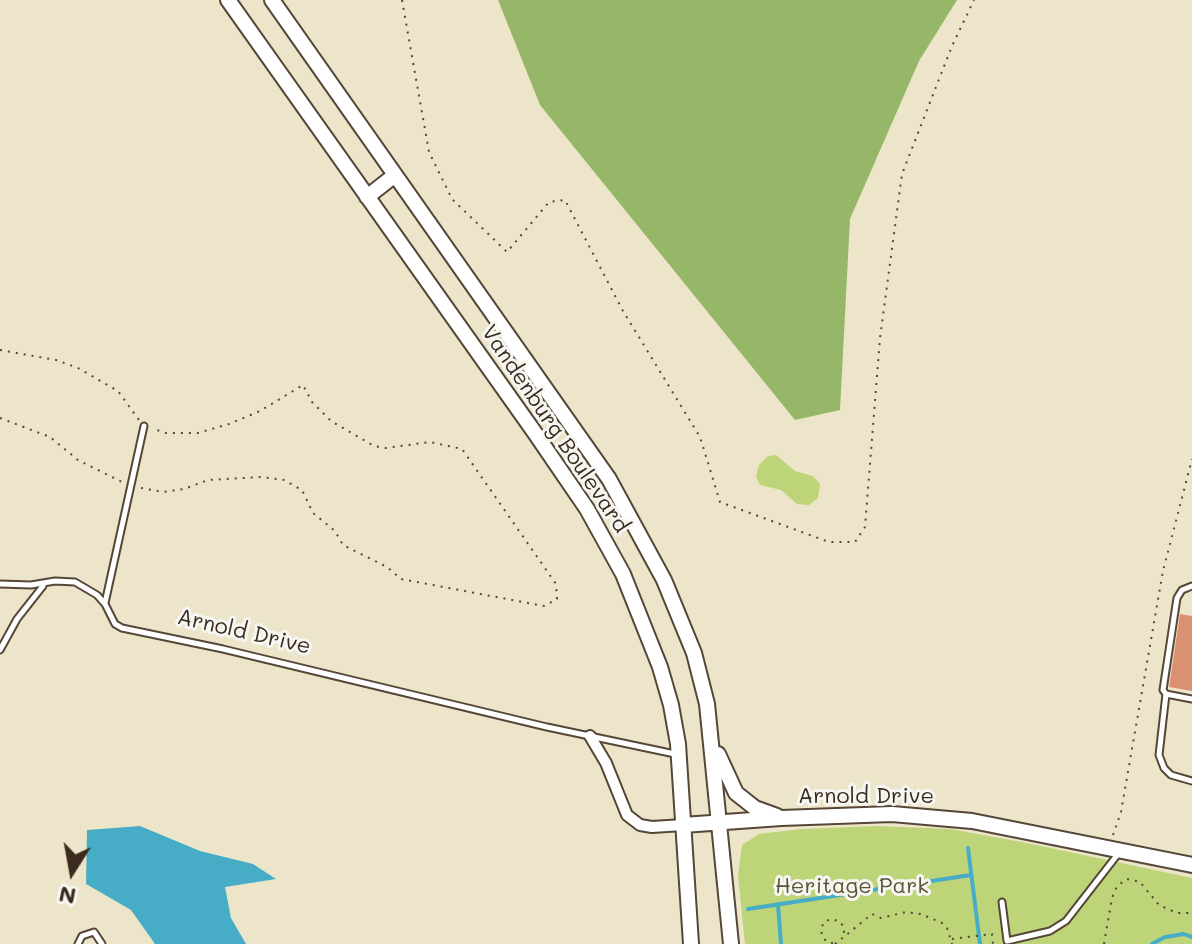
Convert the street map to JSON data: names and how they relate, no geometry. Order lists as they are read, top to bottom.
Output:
{
  "streets": {
    "main road": ["Vandenburg Boulevard", "Arnold Drive"]
  },
  "crossings": [
    ["Vandenburg Boulevard", "Arnold Drive"]
  ],
  "parks": ["Heritage Park"],
  "north": "bottom"
}
